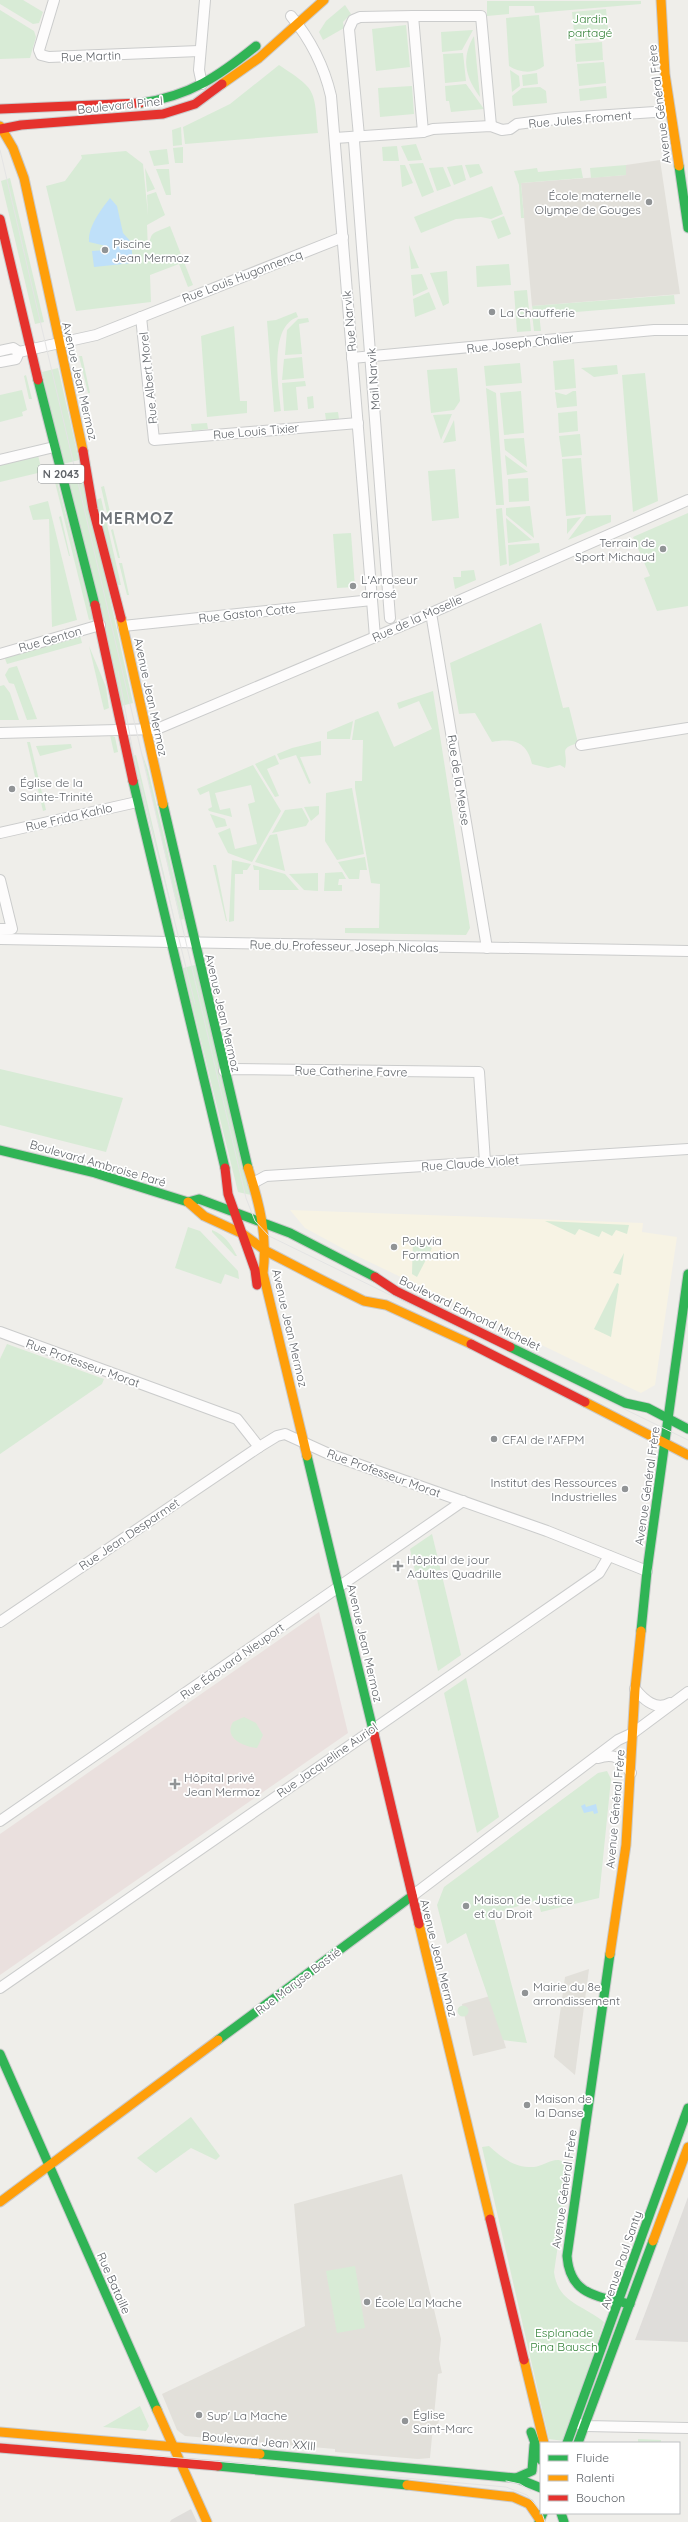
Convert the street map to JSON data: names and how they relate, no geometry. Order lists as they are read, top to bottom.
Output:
{
  "streets": {
    "main road": [
      "Avenue Général Frère",
      "Boulevard Pinel",
      "Avenue Jean Mermoz",
      "N 2043",
      "Boulevard Ambroise Paré",
      "Boulevard Edmond Michelet",
      "Rue Maryse Bastié",
      "Avenue Paul Santy",
      "Rue Bataille",
      "Boulevard Jean XXIII"
    ],
    "street": [
      "Rue Martin",
      "Rue Jules Froment",
      "Rue Louis Hugonnencq",
      "Rue Narvik",
      "Rue Joseph Chalier",
      "Rue Albert Morel",
      "Mail Narvik",
      "Rue Louis Tixier",
      "Rue Gaston Cotte",
      "Rue de la Moselle",
      "Rue Genton",
      "Rue de la Meuse",
      "Rue Frida Kahlo",
      "Rue du Professeur Joseph Nicolas",
      "Rue Catherine Favre",
      "Rue Claude Violet",
      "Rue Professeur Morat",
      "Rue Jean Desparmet",
      "Rue Édouard Nieuport",
      "Rue Jacqueline Auriol"
    ]
  },
  "crossings": [
    ["Avenue Général Frère", "Rue Jules Froment"],
    ["Avenue Général Frère", "Boulevard Edmond Michelet"],
    ["Avenue Général Frère", "Rue Professeur Morat"],
    ["Avenue Général Frère", "Rue Maryse Bastié"],
    ["Avenue Général Frère", "Avenue Paul Santy"],
    ["Boulevard Pinel", "Rue Narvik"],
    ["Boulevard Pinel", "Avenue Jean Mermoz"],
    ["Rue Jules Froment", "Rue Narvik"],
    ["Rue Jules Froment", "Mail Narvik"],
    ["Rue Louis Hugonnencq", "Rue Narvik"],
    ["Rue Louis Hugonnencq", "Rue Albert Morel"],
    ["Rue Louis Hugonnencq", "Avenue Jean Mermoz"],
    ["Rue Narvik", "Rue Joseph Chalier"],
    ["Rue Narvik", "Rue Louis Tixier"],
    ["Rue Narvik", "Rue Gaston Cotte"],
    ["Rue Narvik", "Rue de la Moselle"],
    ["Rue Joseph Chalier", "Mail Narvik"],
    ["Rue Albert Morel", "Rue Louis Tixier"],
    ["Avenue Jean Mermoz", "Rue Gaston Cotte"],
    ["Avenue Jean Mermoz", "Rue de la Moselle"],
    ["Avenue Jean Mermoz", "Rue Genton"],
    ["Avenue Jean Mermoz", "Rue Frida Kahlo"],
    ["Avenue Jean Mermoz", "Rue du Professeur Joseph Nicolas"],
    ["Avenue Jean Mermoz", "Rue Catherine Favre"],
    ["Avenue Jean Mermoz", "Boulevard Ambroise Paré"],
    ["Avenue Jean Mermoz", "Rue Claude Violet"],
    ["Avenue Jean Mermoz", "Boulevard Edmond Michelet"],
    ["Avenue Jean Mermoz", "Rue Professeur Morat"],
    ["Avenue Jean Mermoz", "Rue Édouard Nieuport"],
    ["Avenue Jean Mermoz", "Rue Jacqueline Auriol"],
    ["Avenue Jean Mermoz", "Rue Maryse Bastié"],
    ["Rue de la Moselle", "Rue de la Meuse"],
    ["Rue de la Meuse", "Rue du Professeur Joseph Nicolas"],
    ["Rue Catherine Favre", "Rue Claude Violet"],
    ["Boulevard Ambroise Paré", "Boulevard Edmond Michelet"],
    ["Rue Professeur Morat", "Rue Jean Desparmet"],
    ["Rue Professeur Morat", "Rue Édouard Nieuport"],
    ["Rue Professeur Morat", "Rue Jacqueline Auriol"],
    ["Rue Maryse Bastié", "Rue Bataille"],
    ["Rue Bataille", "Boulevard Jean XXIII"]
  ],
  "districts": ["MERMOZ"],
  "parks": ["Jardin partagé", "Esplanade Pina Bausch"],
  "places": {
    "other": [
      "École maternelle Olympe de Gouges",
      "Piscine Jean Mermoz",
      "La Chaufferie",
      "Terrain de Sport Michaud",
      "L'Arroseur arrosé",
      "Église de la Sainte-Trinité",
      "Polyvia Formation",
      "CFAI de l'AFPM",
      "Institut des Ressources Industrielles",
      "Maison de Justice et du Droit",
      "Mairie du 8e arrondissement",
      "Maison de la Danse",
      "École La Mache",
      "Sup' La Mache",
      "Église Saint-Marc"
    ],
    "health": ["Hôpital de jour Adultes Quadrille", "Hôpital privé Jean Mermoz"]
  },
  "legend": ["Fluide", "Ralenti", "Bouchon"]
}
